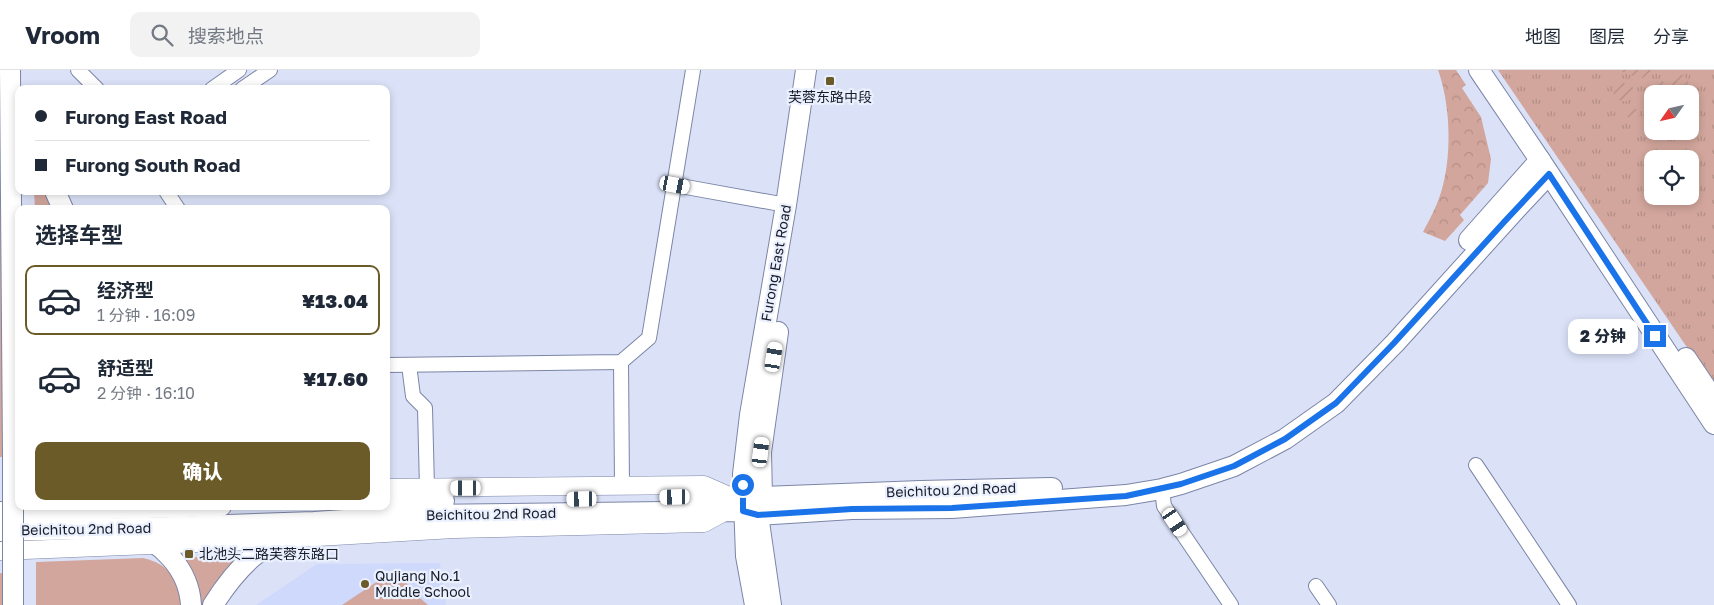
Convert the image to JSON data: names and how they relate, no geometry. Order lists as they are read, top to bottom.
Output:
{
  "streets": {
    "main road": ["Furong East Road", "Beichitou 2nd Road"]
  },
  "crossings": [
    ["Furong East Road", "Beichitou 2nd Road"]
  ],
  "places": {
    "transit": ["芙蓉东路中段", "北池头二路芙蓉东路口"],
    "other": ["Qujiang No.1 Middle School"]
  },
  "north": "bottom left",
  "page": {
    "header": "Vroom",
    "search": "搜索地点",
    "nav": ["地图", "图层", "分享"],
    "banner": ["Furong East Road", "Furong South Road"],
    "heading": "选择车型",
    "list": [
      {
        "name": "经济型",
        "note": "1 分钟 · 16:09",
        "value": "¥13.04"
      },
      {
        "name": "舒适型",
        "note": "2 分钟 · 16:10",
        "value": "¥17.60"
      }
    ],
    "bubble": "2 分钟",
    "buttons": "确认"
  }
}
